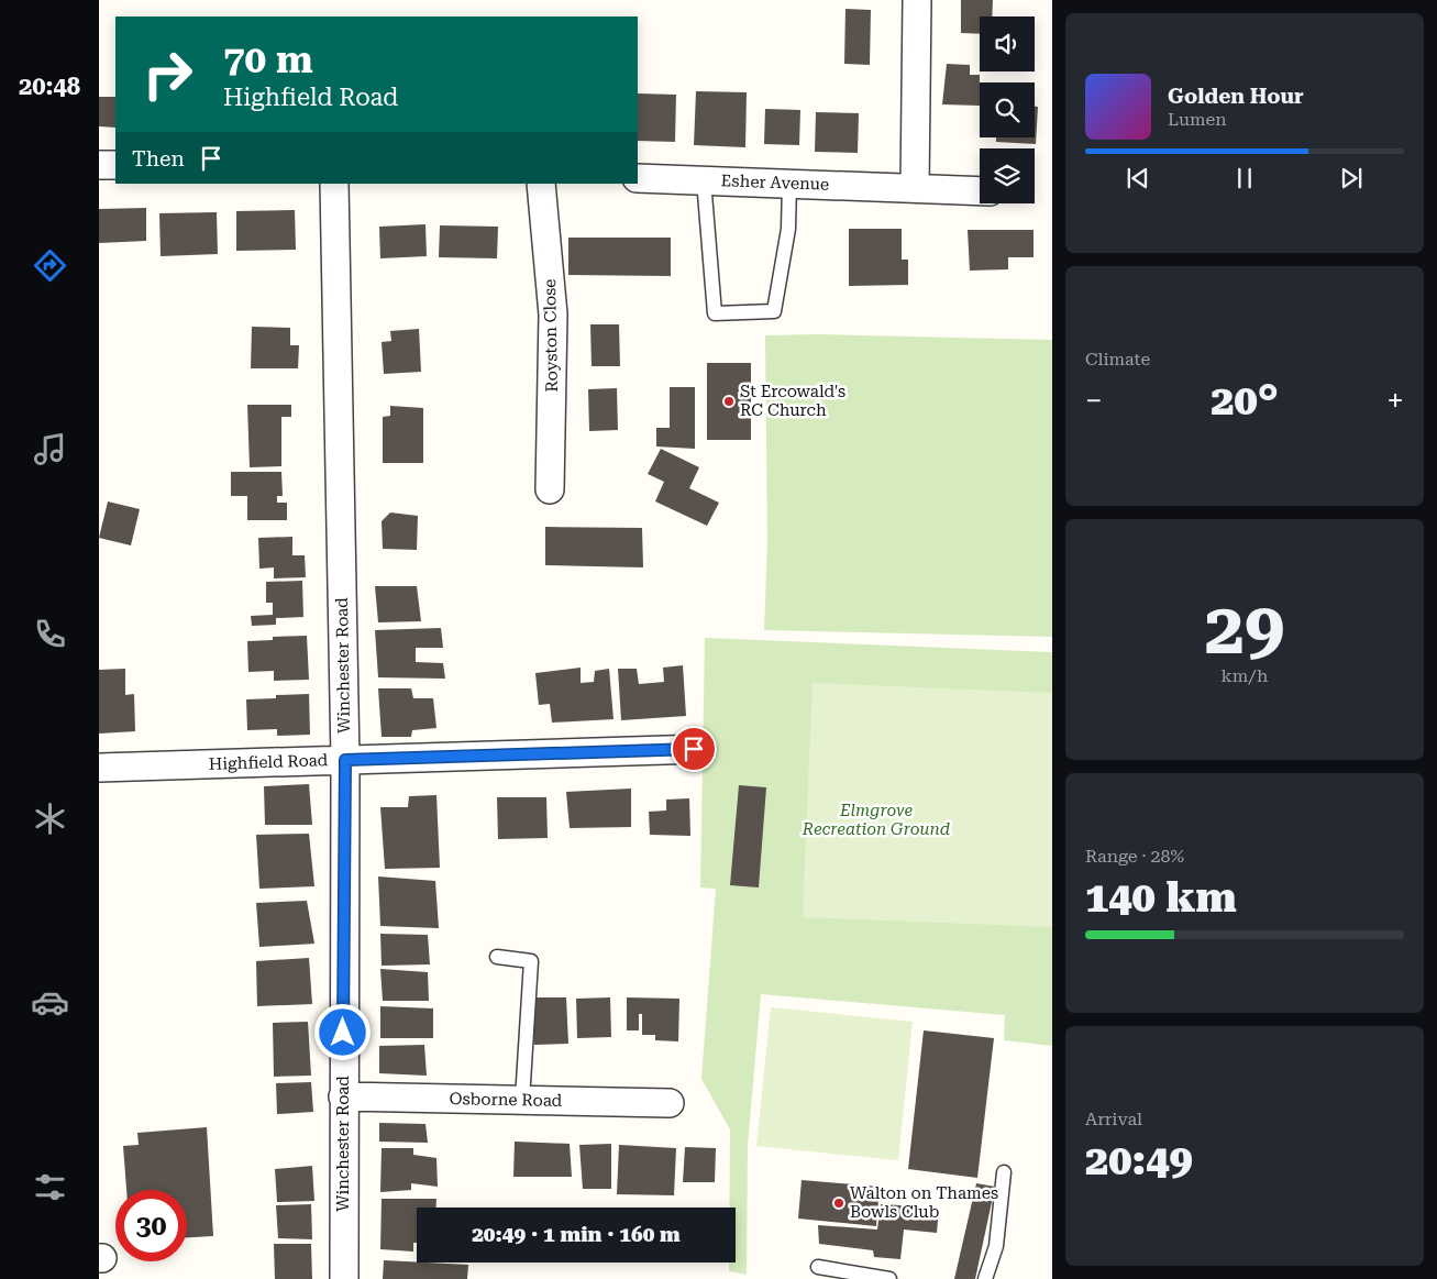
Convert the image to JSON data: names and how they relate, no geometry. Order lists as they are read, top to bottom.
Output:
{
  "streets": {
    "street": [
      "Esher Avenue",
      "Royston Close",
      "Winchester Road",
      "Highfield Road",
      "Osborne Road"
    ]
  },
  "crossings": [
    ["Winchester Road", "Highfield Road"],
    ["Winchester Road", "Osborne Road"]
  ],
  "parks": ["Elmgrove Recreation Ground"],
  "places": ["St Ercowald's RC Church", "Walton on Thames Bowls Club"],
  "page": {
    "tabs": "20:48",
    "turn": ["70 m", "Highfield Road"],
    "song": ["Golden Hour", "Lumen"],
    "then": "Then",
    "tile": [
      "Climate",
      ["29", "km/h"],
      ["Range · 28%", "140 km"],
      ["Arrival", "20:49"]
    ],
    "heat": ["−", "20°", "+"],
    "limit": "30",
    "trip": "20:49 · 1 min · 160 m"
  }
}
